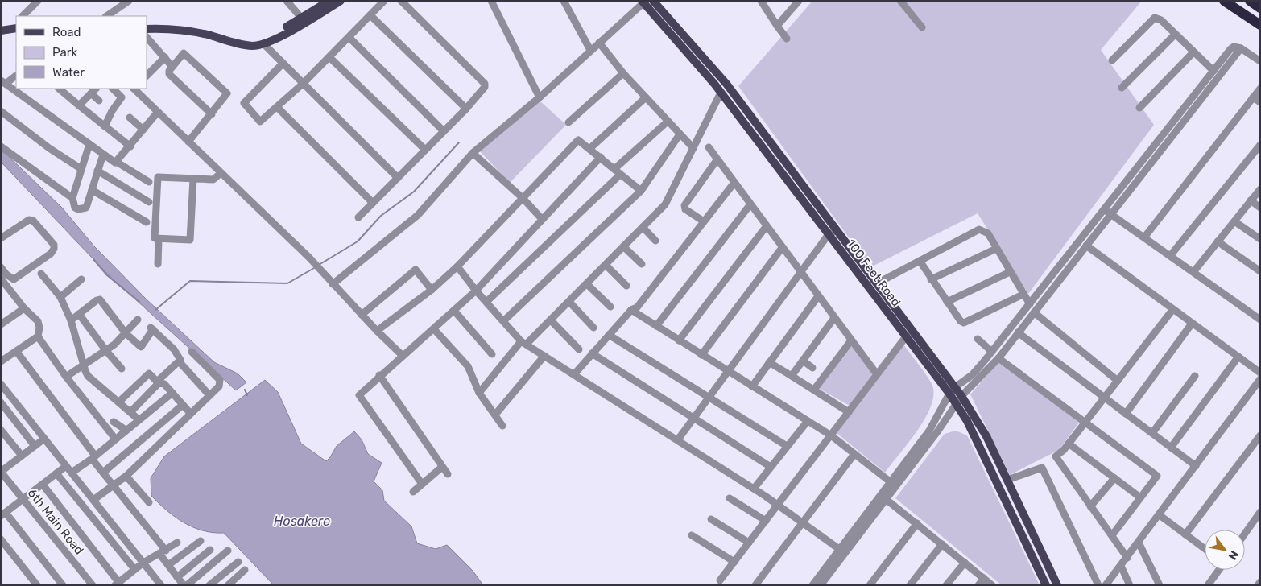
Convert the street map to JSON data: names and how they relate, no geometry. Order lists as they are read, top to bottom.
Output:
{
  "streets": {
    "main road": ["100 Feet Road"],
    "street": ["6th Main Road"]
  },
  "water": ["Hosakere"],
  "legend": ["Road", "Park", "Water"],
  "north": "bottom right"
}
